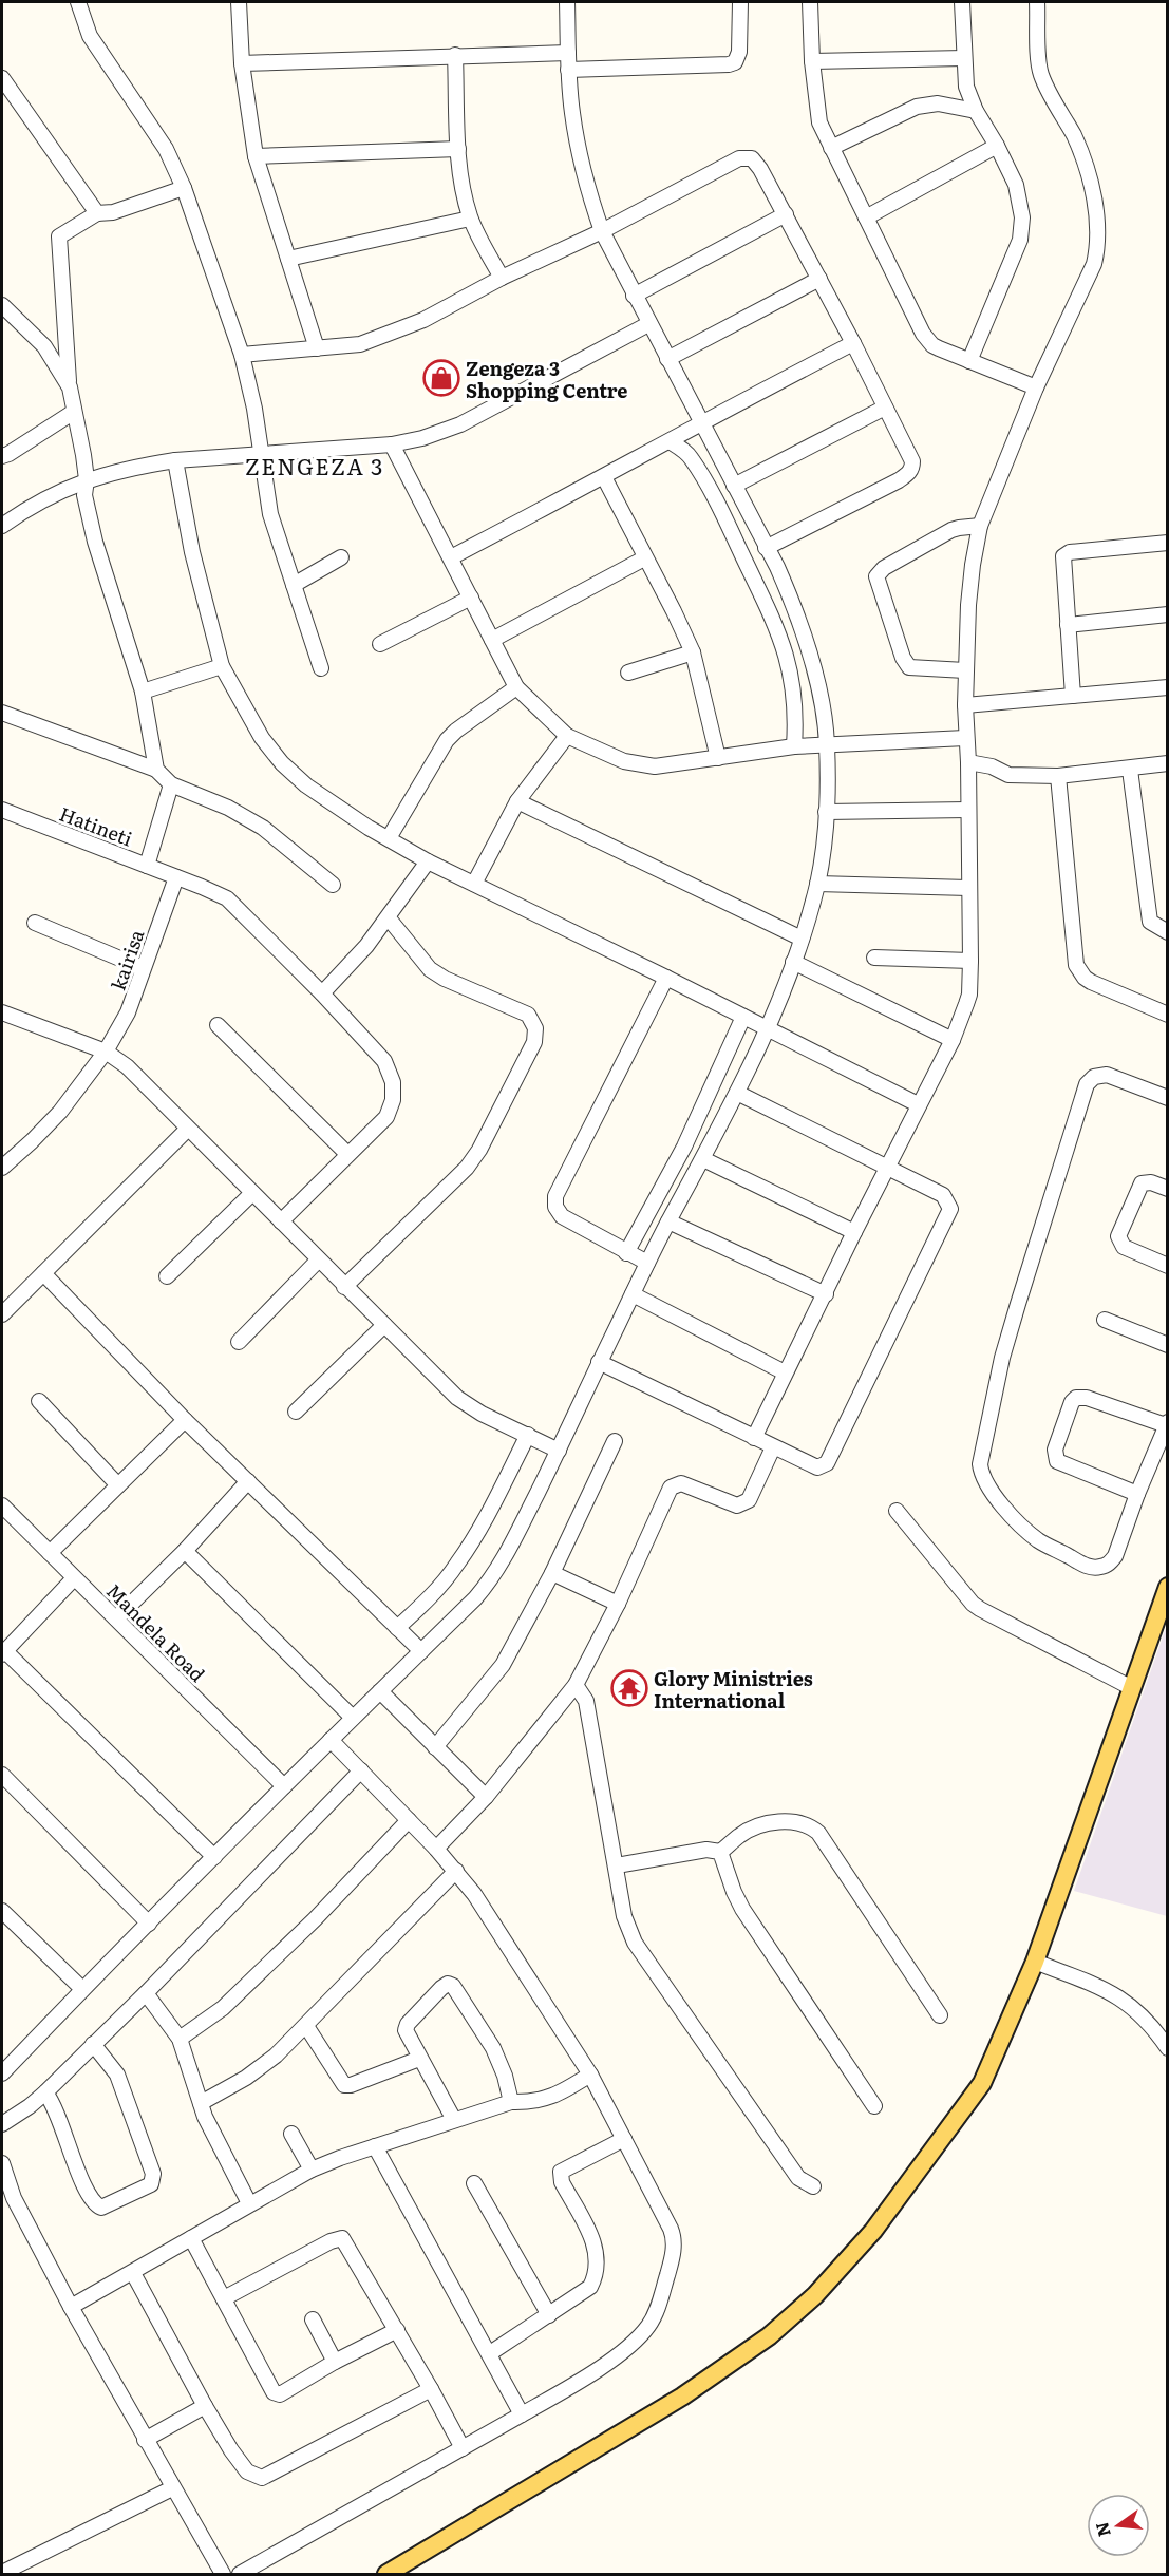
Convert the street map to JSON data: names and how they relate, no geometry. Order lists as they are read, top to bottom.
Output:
{
  "streets": {
    "street": ["Hatineti", "kairisa", "Mandela Road"]
  },
  "crossings": [
    ["Hatineti", "kairisa"]
  ],
  "districts": ["ZENGEZA 3"],
  "places": {
    "shop": ["Zengeza 3 Shopping Centre"],
    "temple": ["Glory Ministries International"]
  },
  "north": "left"
}
